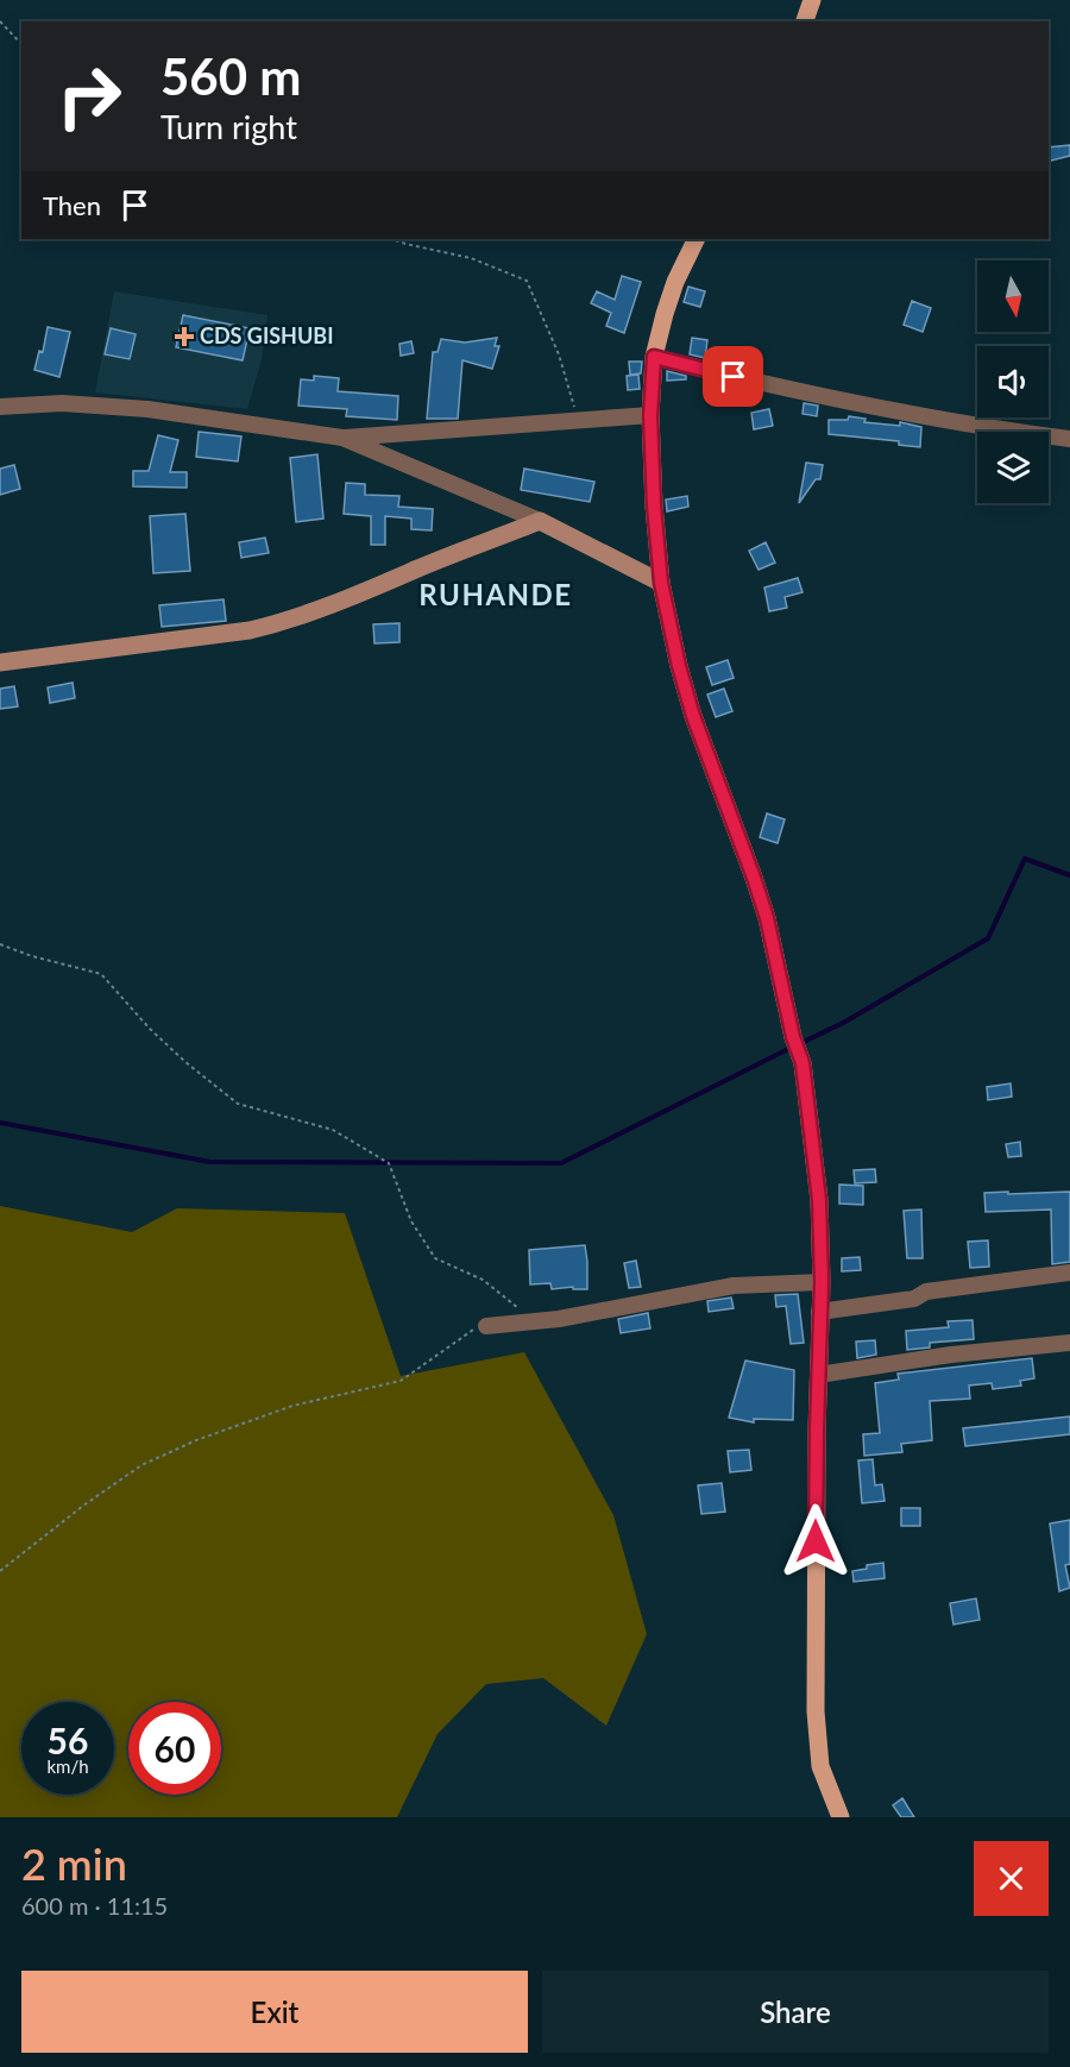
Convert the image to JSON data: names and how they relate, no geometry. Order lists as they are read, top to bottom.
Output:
{
  "districts": ["RUHANDE"],
  "places": {
    "health": ["CDS GISHUBI"]
  },
  "north": "bottom",
  "page": {
    "turn": ["560 m", "Turn right"],
    "then": "Then",
    "speed": "56 km/h",
    "limit": "60",
    "heading": ["2 min", "600 m · 11:15"],
    "buttons": ["Exit", "Share"]
  }
}
